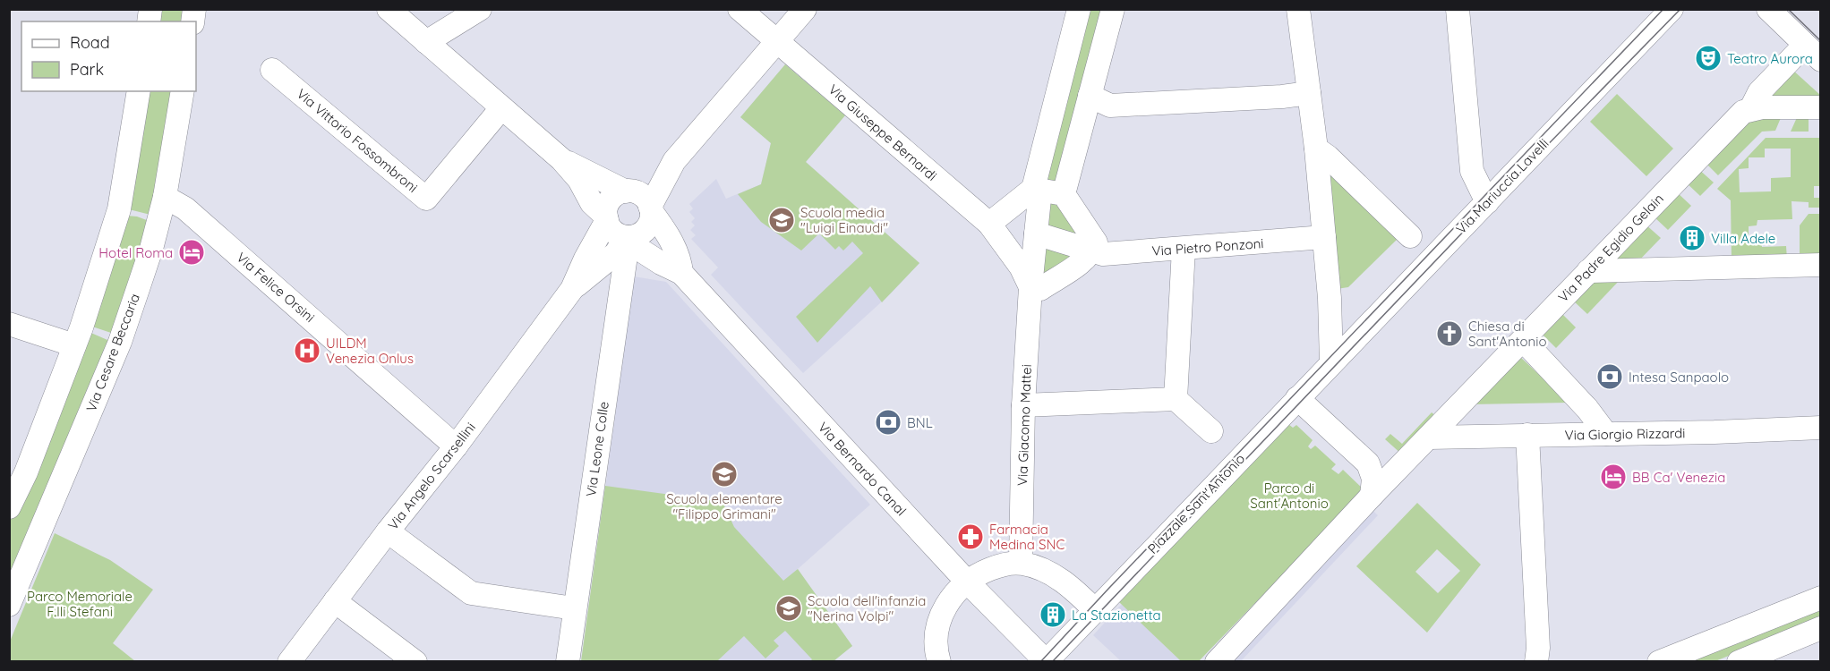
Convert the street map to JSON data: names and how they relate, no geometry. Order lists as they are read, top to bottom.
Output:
{
  "streets": {
    "street": [
      "Via Giuseppe Bernardi",
      "Via Vittorio Fossombroni",
      "Via Mariuccia Lavelli",
      "Via Pietro Ponzoni",
      "Via Padre Egidio Gelain",
      "Via Felice Orsini",
      "Via Cesare Beccaria",
      "Via Giacomo Mattei",
      "Via Giorgio Rizzardi",
      "Via Leone Colle",
      "Via Bernardo Canal",
      "Via Angelo Scarsellini",
      "Piazzale Sant'Antonio"
    ]
  },
  "crossings": [
    ["Via Giuseppe Bernardi", "Via Giacomo Mattei"],
    ["Via Mariuccia Lavelli", "Piazzale Sant'Antonio"],
    ["Via Pietro Ponzoni", "Via Giacomo Mattei"],
    ["Via Padre Egidio Gelain", "Via Giorgio Rizzardi"],
    ["Via Felice Orsini", "Via Cesare Beccaria"],
    ["Via Felice Orsini", "Via Angelo Scarsellini"],
    ["Via Leone Colle", "Via Bernardo Canal"],
    ["Via Leone Colle", "Via Angelo Scarsellini"],
    ["Via Bernardo Canal", "Via Angelo Scarsellini"],
    ["Via Bernardo Canal", "Piazzale Sant'Antonio"]
  ],
  "parks": ["Parco di Sant'Antonio", "Parco Memoriale F.lli Stefani"],
  "places": {
    "theatre": ["Teatro Aurora"],
    "school or university": ["Scuola media \"Luigi Einaudi\"", "Scuola elementare \"Filippo Grimani\"", "Scuola dell'infanzia \"Nerina Volpi\""],
    "building": ["Villa Adele", "La Stazionetta"],
    "hotel": ["Hotel Roma", "BB Ca' Venezia"],
    "church": ["Chiesa di Sant'Antonio"],
    "hospital": ["UILDM Venezia Onlus"],
    "bank": ["Intesa Sanpaolo", "BNL"],
    "pharmacy": ["Farmacia Medina SNC"]
  },
  "legend": ["Road", "Park"]
}
